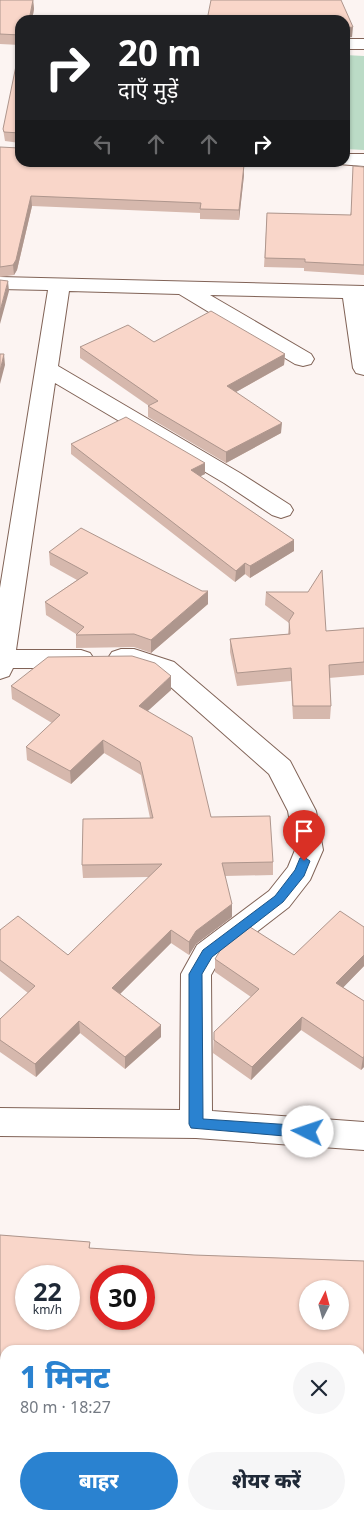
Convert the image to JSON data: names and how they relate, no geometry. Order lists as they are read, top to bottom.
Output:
{
  "north": "top",
  "page": {
    "turn": ["20 m", "दाएँ मुड़ें"],
    "speed": "22 km/h",
    "limit": "30",
    "heading": ["1 मिनट", "80 m · 18:27"],
    "buttons": ["बाहर", "शेयर करें"]
  }
}
